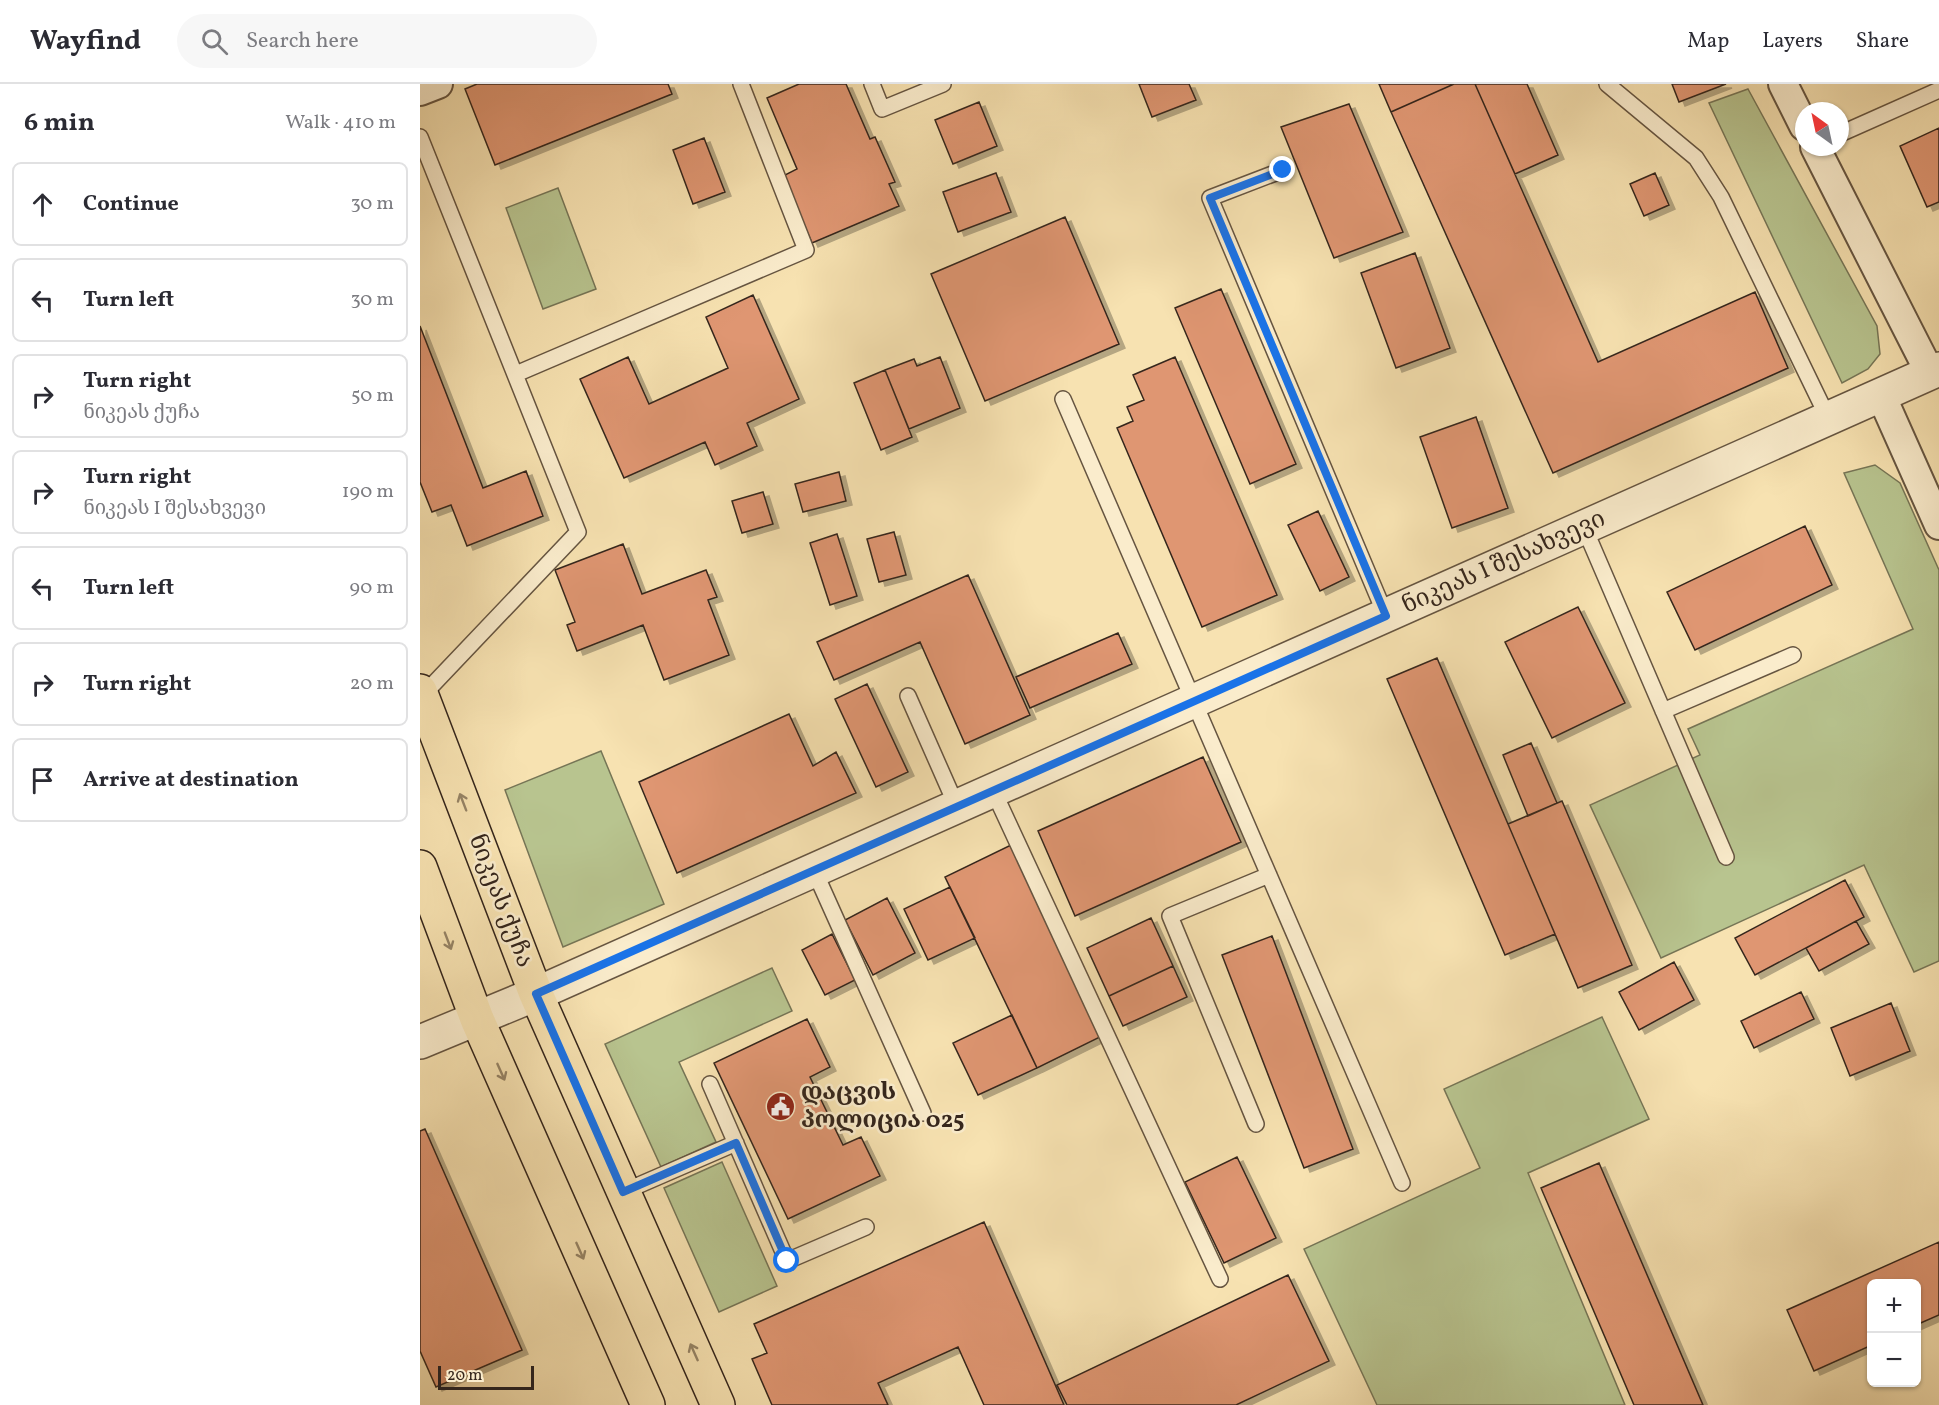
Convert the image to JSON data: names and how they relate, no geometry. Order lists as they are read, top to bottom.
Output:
{
  "streets": {
    "main road": ["ნიკეას ქუჩა"],
    "street": ["ნიკეას I შესახვევი"]
  },
  "crossings": [
    ["ნიკეას I შესახვევი", "ნიკეას ქუჩა"]
  ],
  "places": {
    "public building": ["დაცვის პოლიცია 025"]
  },
  "scale_bar": "20 m",
  "north": "top left",
  "page": {
    "header": "Wayfind",
    "search": "Search here",
    "nav": ["Map", "Layers", "Share"],
    "heading": ["6 min", "Walk · 410 m"],
    "list": [
      ["Continue", "30 m"],
      ["Turn left", "30 m"],
      ["Turn right", "ნიკეას ქუჩა", "50 m"],
      ["Turn right", "ნიკეას I შესახვევი", "190 m"],
      ["Turn left", "90 m"],
      ["Turn right", "20 m"],
      "Arrive at destination"
    ],
    "map_buttons": ["+", "−"],
    "scale": "20 m"
  }
}
